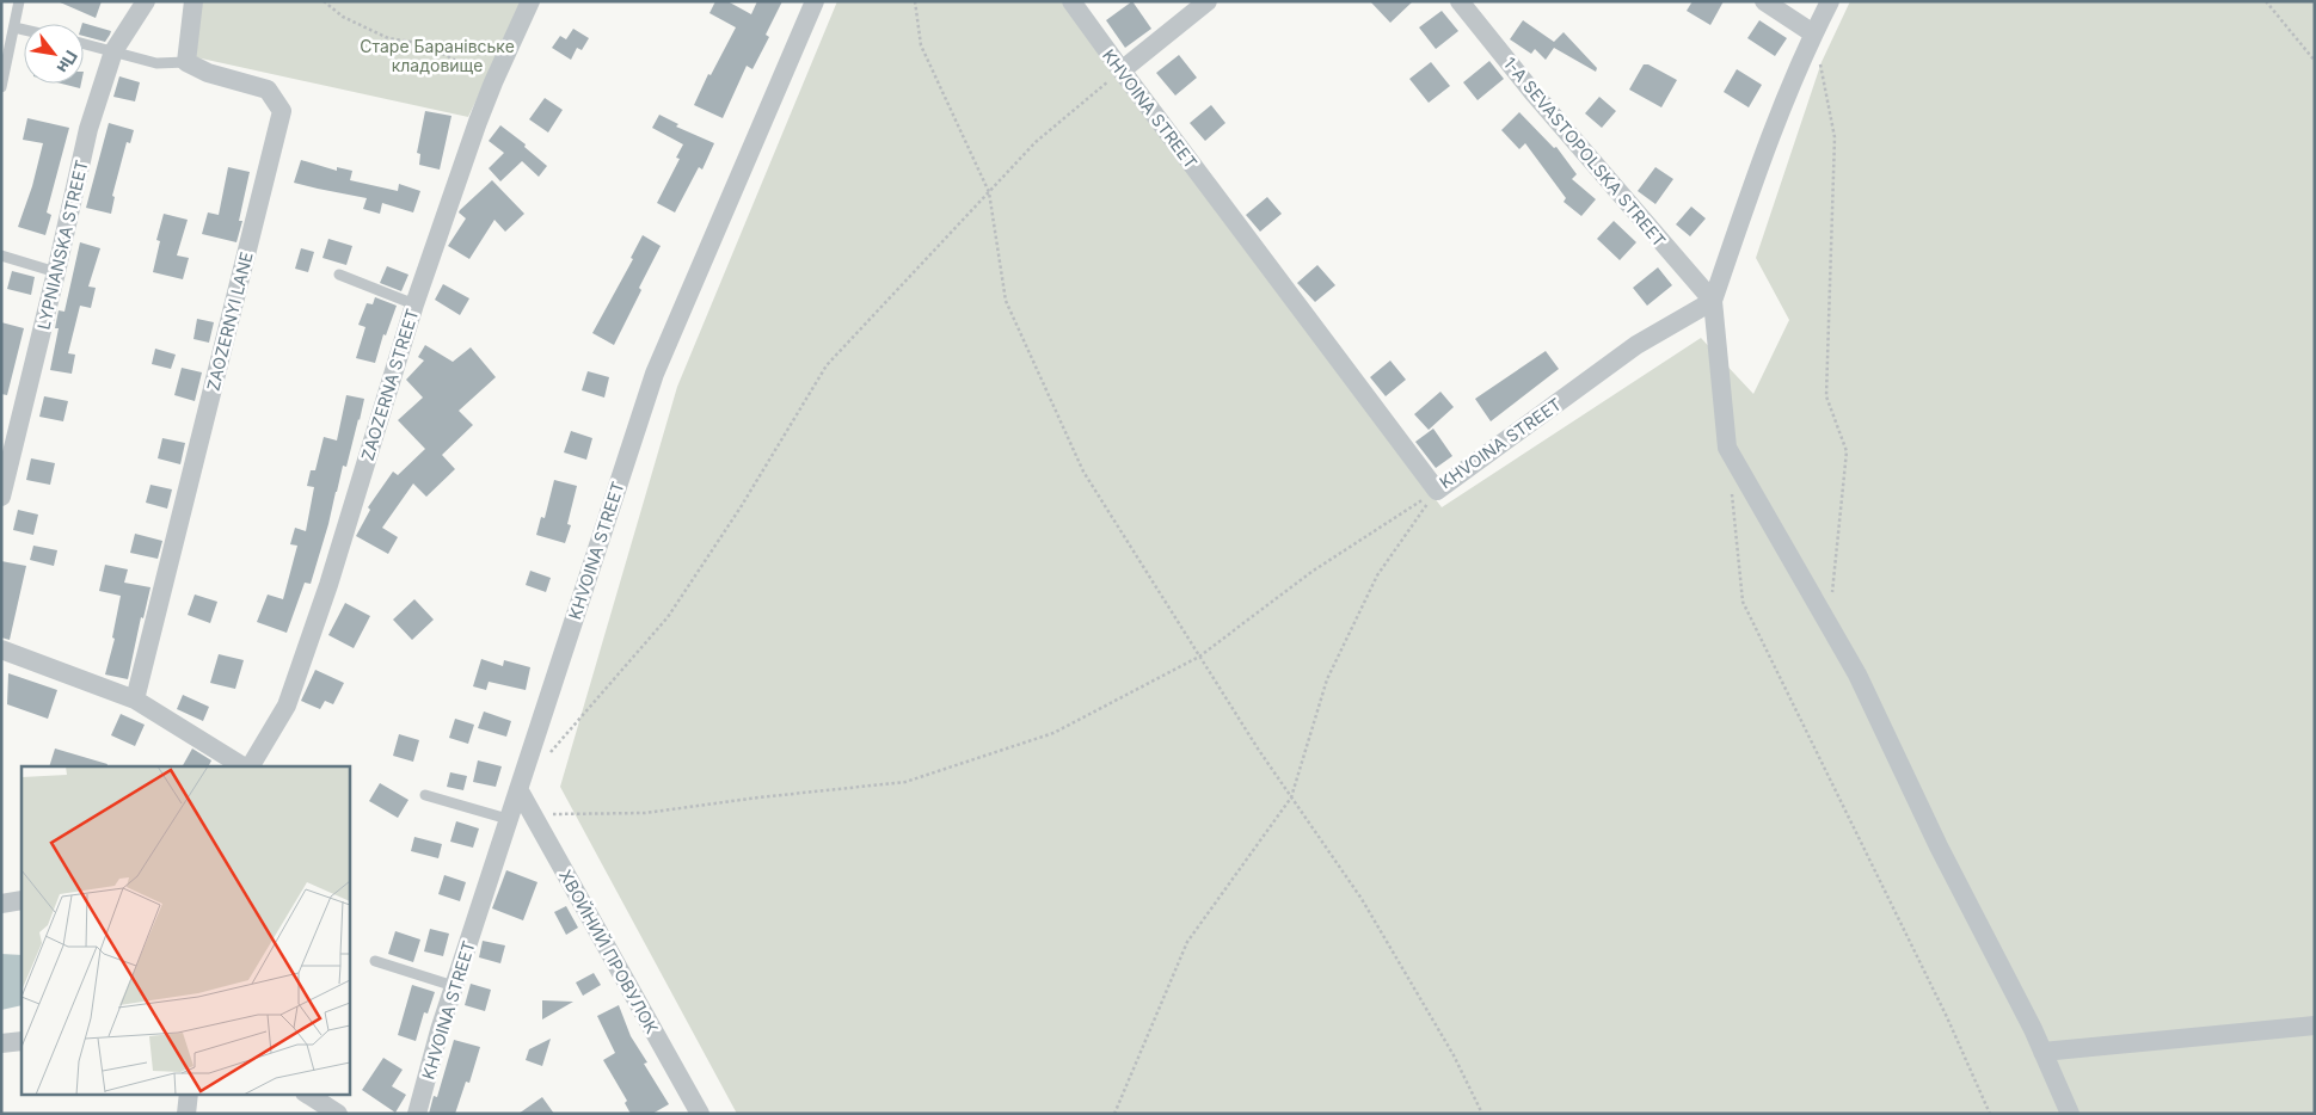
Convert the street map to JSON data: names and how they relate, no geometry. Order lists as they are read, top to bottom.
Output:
{
  "streets": {
    "street": [
      "KHVOINA STREET",
      "1-A SEVASTOPOLSKA STREET",
      "LYPNIANSKA STREET",
      "ZAOZERNYI LANE",
      "ZAOZERNA STREET",
      "ХВОЙНИЙ ПРОВУЛОК"
    ]
  },
  "crossings": [
    ["KHVOINA STREET", "1-A SEVASTOPOLSKA STREET"],
    ["KHVOINA STREET", "ХВОЙНИЙ ПРОВУЛОК"]
  ],
  "parks": ["Старе Баранівське кладовище"],
  "north": "bottom right"
}
